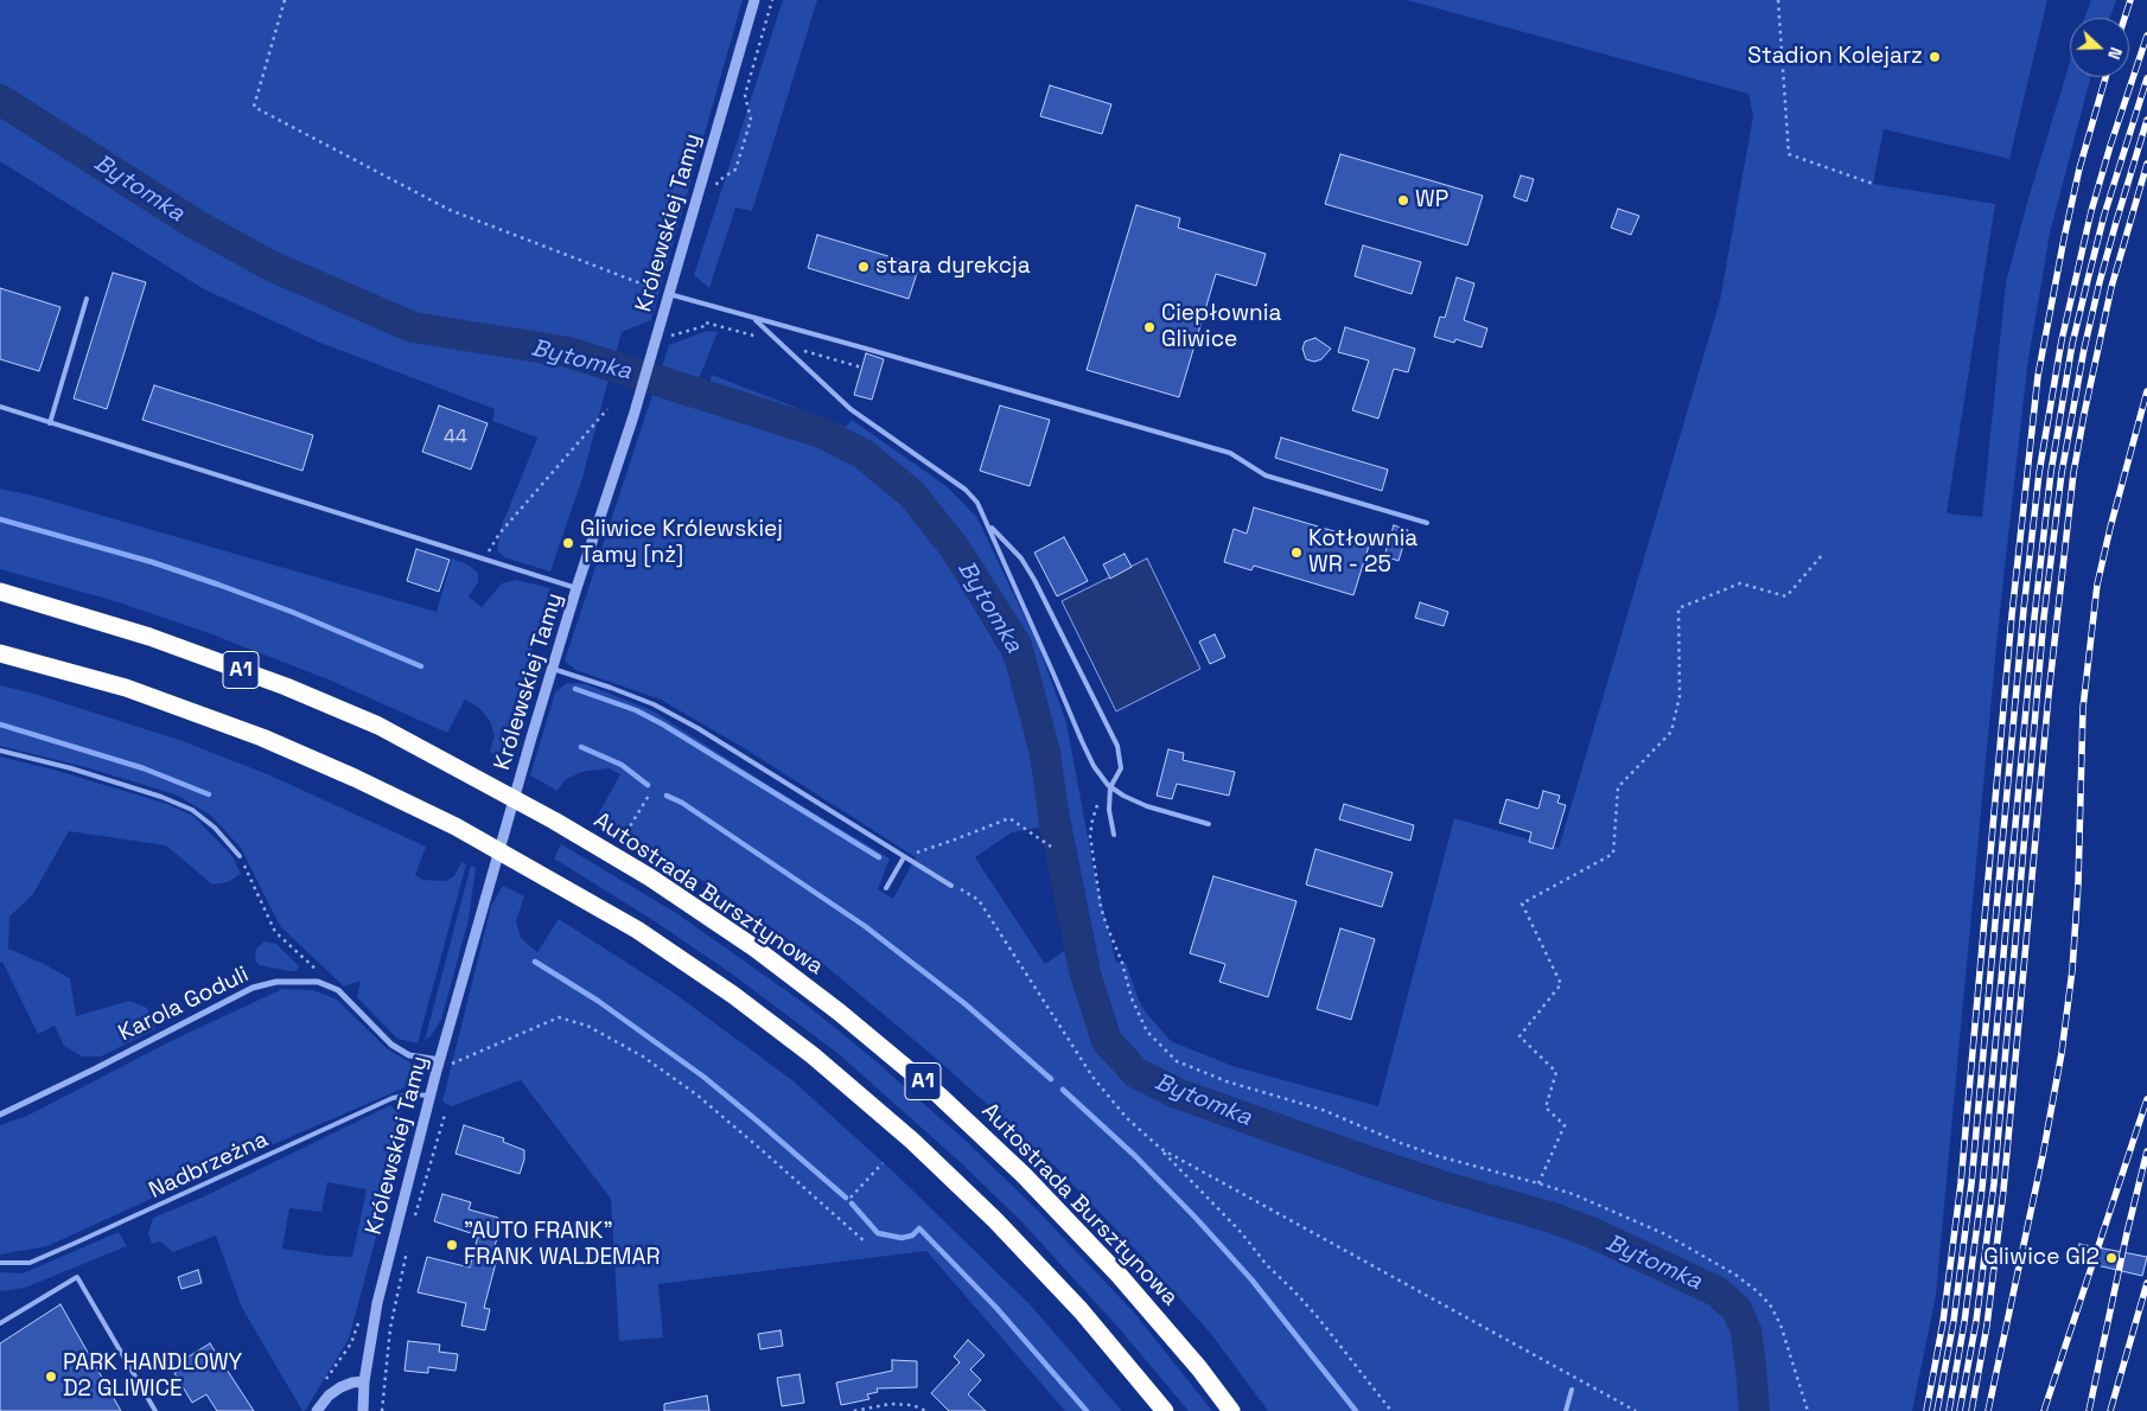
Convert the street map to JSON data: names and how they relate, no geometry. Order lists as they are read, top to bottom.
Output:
{
  "streets": {
    "highway": ["A1", "Autostrada Bursztynowa"],
    "street": ["Królewskiej Tamy", "Karola Goduli"],
    "lane": ["Nadbrzeżna"]
  },
  "crossings": [
    ["Królewskiej Tamy", "Karola Goduli"],
    ["Królewskiej Tamy", "Nadbrzeżna"]
  ],
  "water": ["Bytomka"],
  "places": [
    "Stadion Kolejarz",
    "WP",
    "stara dyrekcja",
    "Ciepłownia Gliwice",
    "Gliwice Królewskiej Tamy [nż]",
    "Kotłownia WR - 25",
    "\"AUTO FRANK\" FRANK WALDEMAR",
    "Gliwice Gl2",
    "PARK HANDLOWY D2 GLIWICE"
  ],
  "house_numbers": ["44"],
  "north": "right"
}
